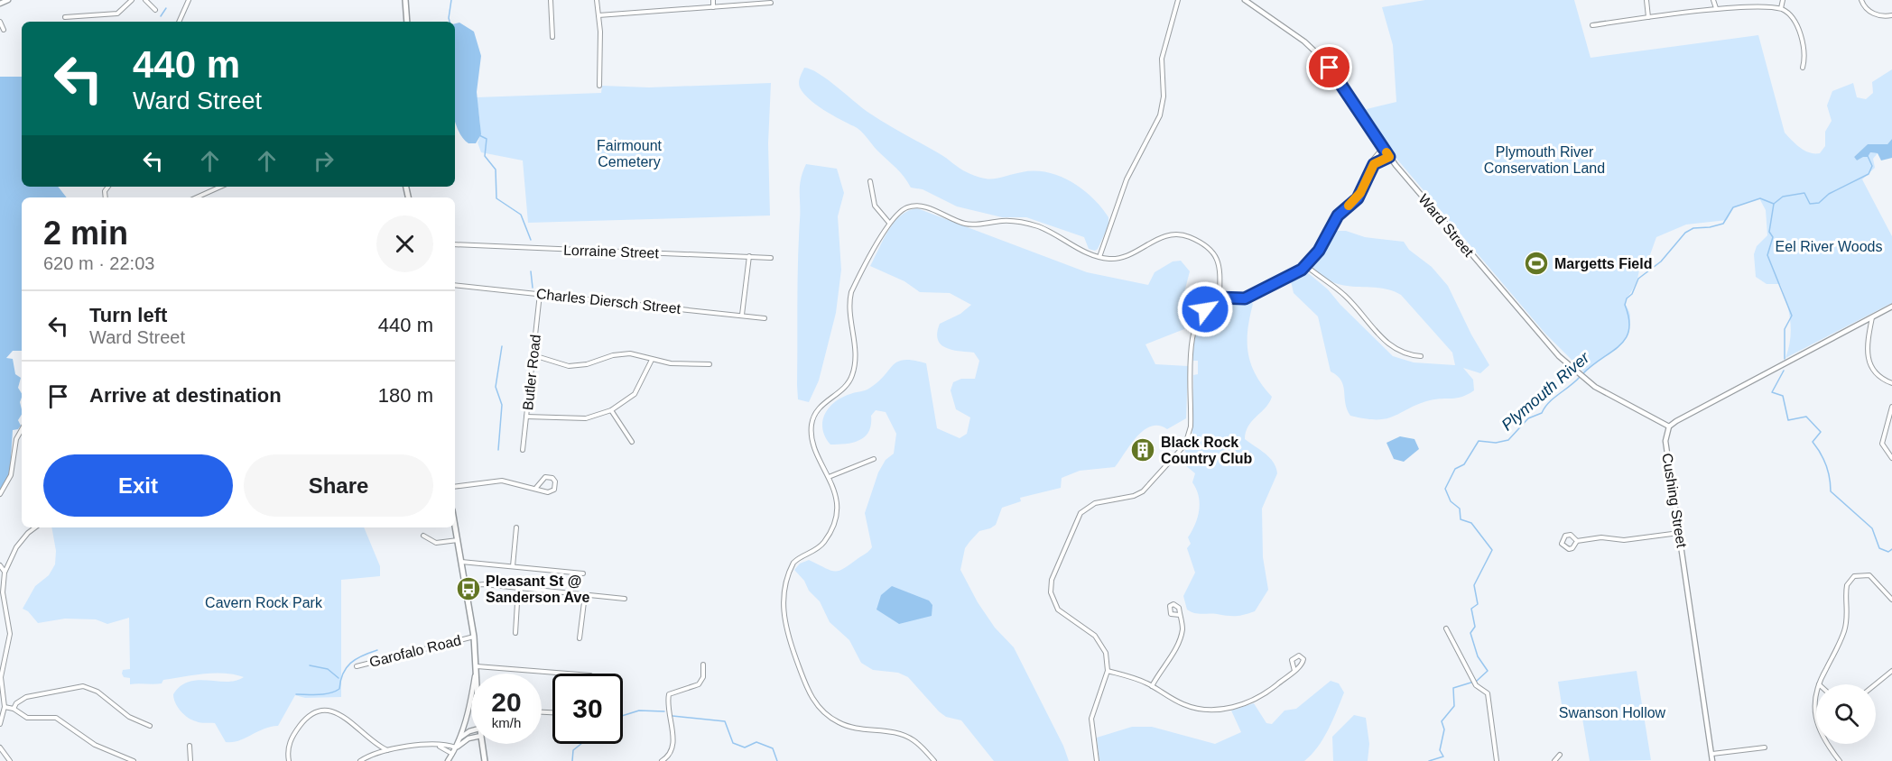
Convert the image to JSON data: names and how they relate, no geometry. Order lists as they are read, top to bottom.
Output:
{
  "streets": {
    "street": [
      "Ward Street",
      "Lorraine Street",
      "Charles Diersch Street",
      "Butler Road",
      "Cushing Street",
      "Garofalo Road"
    ]
  },
  "crossings": [
    ["Ward Street", "Cushing Street"],
    ["Charles Diersch Street", "Butler Road"]
  ],
  "water": ["Plymouth River"],
  "parks": [
    "Fairmount Cemetery",
    "Plymouth River Conservation Land",
    "Eel River Woods",
    "Cavern Rock Park",
    "Swanson Hollow"
  ],
  "places": {
    "sports": ["Margetts Field"],
    "building": ["Black Rock Country Club"],
    "bus stop": ["Pleasant St @ Sanderson Ave"]
  },
  "page": {
    "turn": ["440 m", "Ward Street"],
    "heading": ["2 min", "620 m · 22:03"],
    "list": [
      {
        "name": "Turn left",
        "note": "Ward Street",
        "value": "440 m"
      },
      {
        "name": "Arrive at destination",
        "value": "180 m"
      }
    ],
    "buttons": ["Exit", "Share"],
    "speed": "20 km/h",
    "limit": "30"
  }
}
